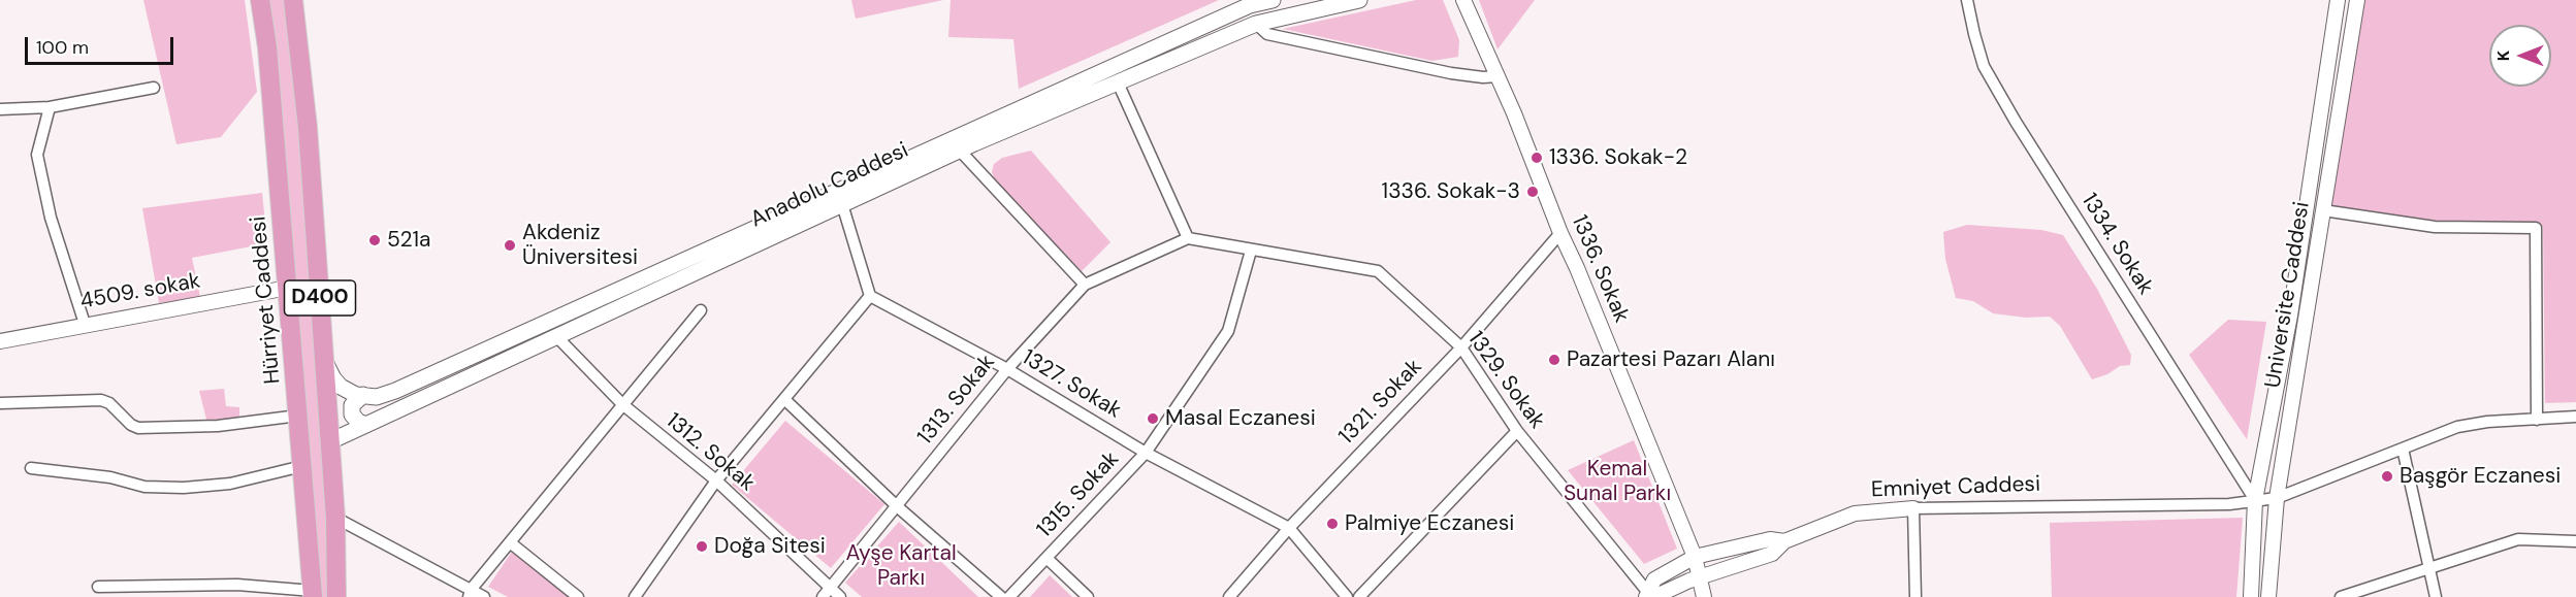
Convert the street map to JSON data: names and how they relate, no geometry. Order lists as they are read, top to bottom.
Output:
{
  "streets": {
    "highway": ["D400", "Hürriyet Caddesi"],
    "main road": ["Anadolu Caddesi"],
    "street": [
      "1334. Sokak",
      "1336. Sokak",
      "4509. sokak",
      "Universite Caddesi",
      "1329. Sokak",
      "1327. Sokak",
      "1313. Sokak",
      "1321. Sokak",
      "1312. Sokak",
      "Emniyet Caddesi",
      "1315. Sokak"
    ]
  },
  "crossings": [
    ["Anadolu Caddesi", "D400"],
    ["Anadolu Caddesi", "1312. Sokak"],
    ["1334. Sokak", "Universite Caddesi"],
    ["1334. Sokak", "Emniyet Caddesi"],
    ["1336. Sokak", "1321. Sokak"],
    ["1336. Sokak", "Emniyet Caddesi"],
    ["4509. sokak", "Hürriyet Caddesi"],
    ["Universite Caddesi", "Emniyet Caddesi"],
    ["1329. Sokak", "1321. Sokak"],
    ["1329. Sokak", "Emniyet Caddesi"],
    ["1329. Sokak", "1315. Sokak"],
    ["1327. Sokak", "1313. Sokak"],
    ["1327. Sokak", "1321. Sokak"],
    ["1327. Sokak", "1315. Sokak"],
    ["1313. Sokak", "1312. Sokak"]
  ],
  "parks": ["Kemal Sunal Parkı", "Ayşe Kartal Parkı"],
  "places": [
    "1336. Sokak-2",
    "1336. Sokak-3",
    "521a",
    "Akdeniz Üniversitesi",
    "Pazartesi Pazarı Alanı",
    "Masal Eczanesi",
    "Başgör Eczanesi",
    "Palmiye Eczanesi",
    "Doğa Sitesi"
  ],
  "scale_bar": "100 m",
  "north": "left"
}
